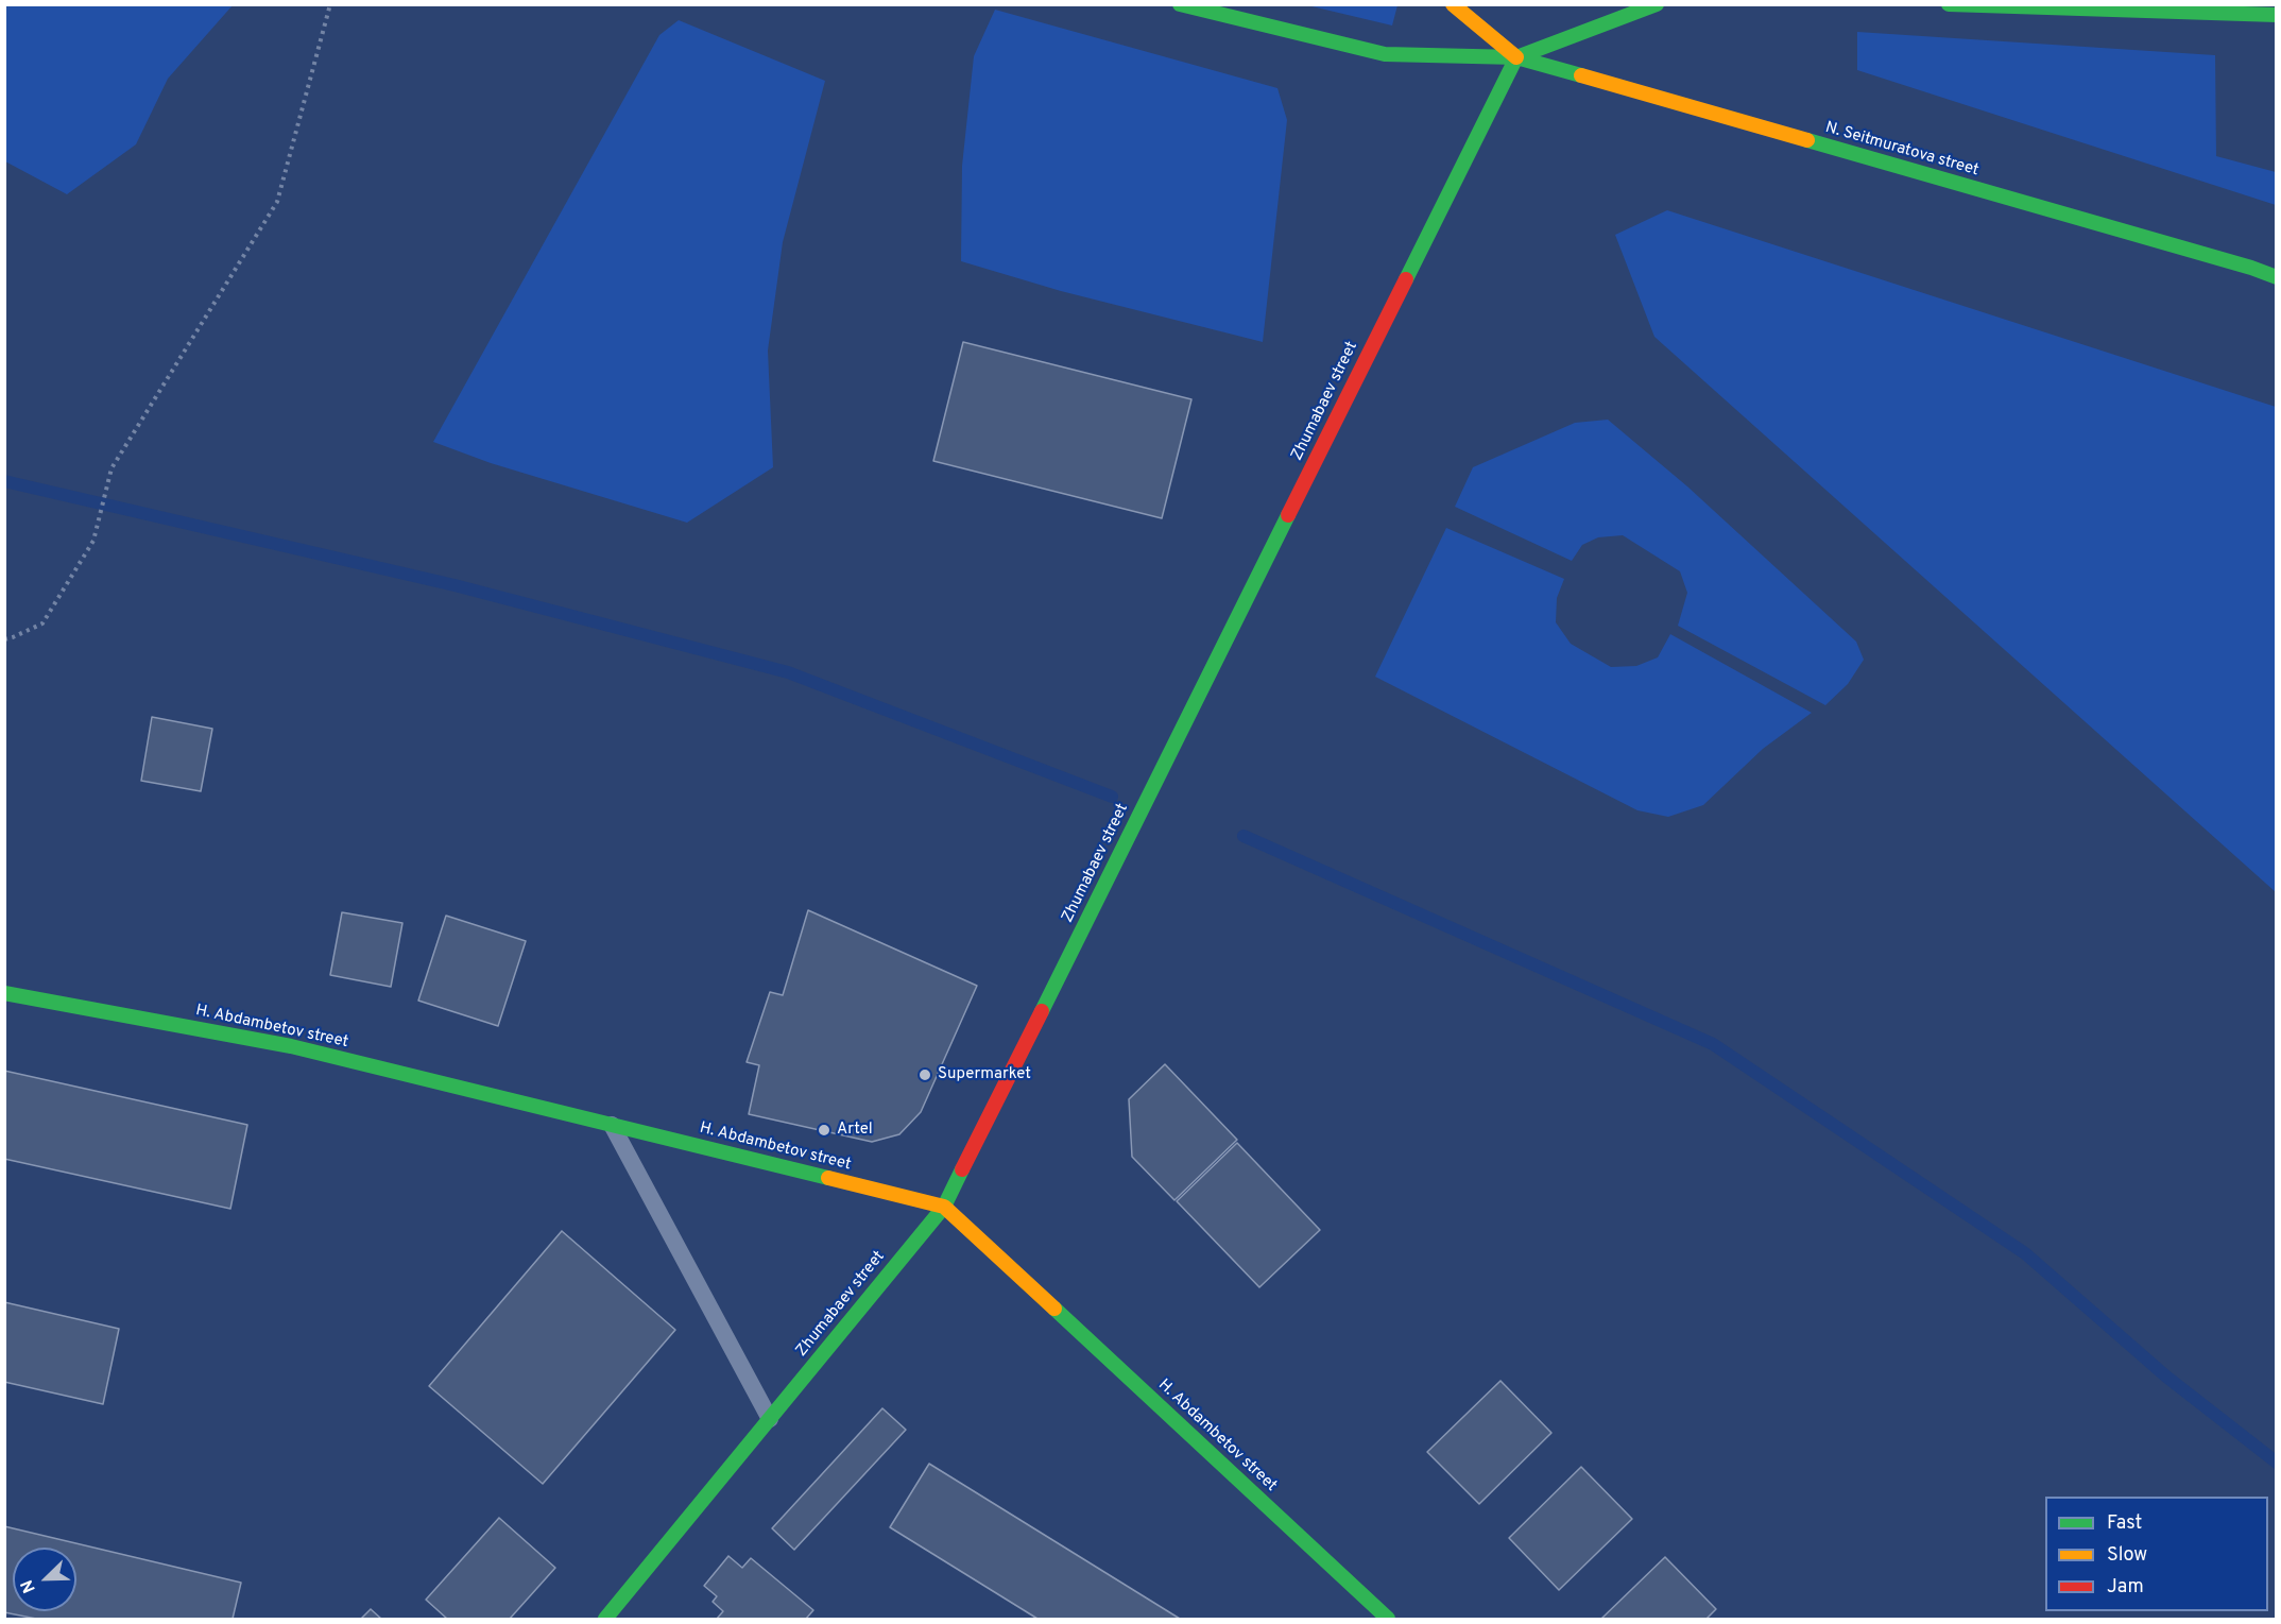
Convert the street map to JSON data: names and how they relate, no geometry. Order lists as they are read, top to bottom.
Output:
{
  "streets": {
    "street": ["N. Seitmuratova street", "Zhumabaev street", "H. Abdambetov street"]
  },
  "crossings": [
    ["N. Seitmuratova street", "Zhumabaev street"],
    ["Zhumabaev street", "H. Abdambetov street"]
  ],
  "places": ["Supermarket", "Artel"],
  "legend": ["Fast", "Slow", "Jam"],
  "north": "bottom left"
}
